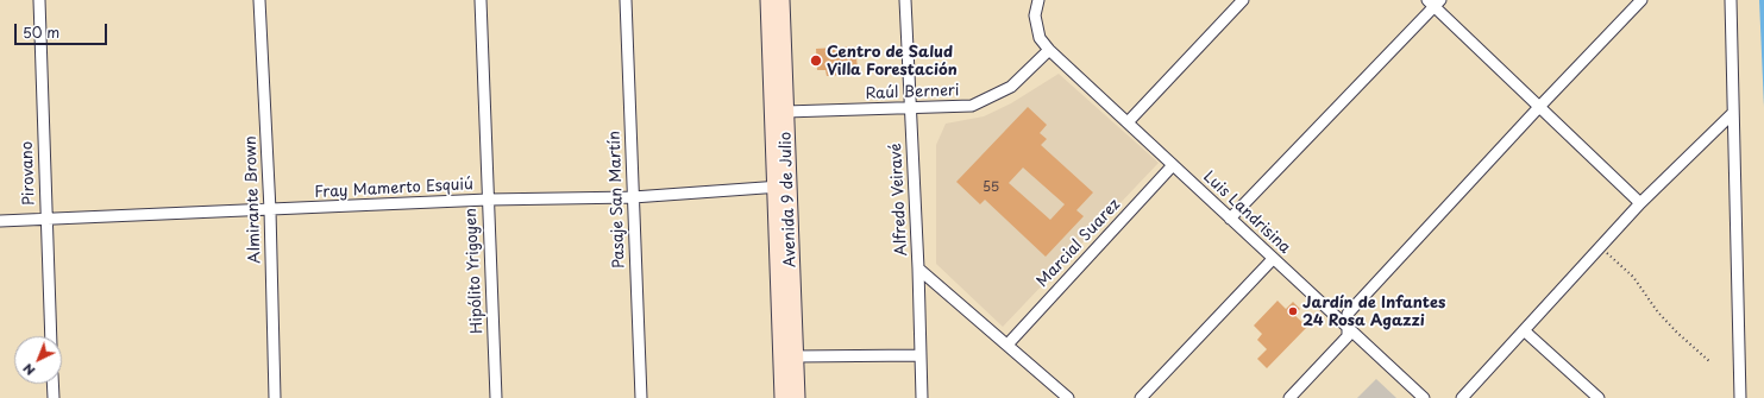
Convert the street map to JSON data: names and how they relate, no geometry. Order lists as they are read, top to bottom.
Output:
{
  "streets": {
    "main road": ["Avenida 9 de Julio"],
    "street": [
      "Raúl Berneri",
      "Pirovano",
      "Fray Mamerto Esquiú",
      "Almirante Brown",
      "Pasaje San Martín",
      "Alfredo Veiravé",
      "Luis Landrisina",
      "Marcial Suarez",
      "Hipólito Yrigoyen"
    ]
  },
  "crossings": [
    ["Raúl Berneri", "Avenida 9 de Julio"],
    ["Raúl Berneri", "Alfredo Veiravé"],
    ["Raúl Berneri", "Luis Landrisina"],
    ["Pirovano", "Fray Mamerto Esquiú"],
    ["Fray Mamerto Esquiú", "Almirante Brown"],
    ["Fray Mamerto Esquiú", "Pasaje San Martín"],
    ["Fray Mamerto Esquiú", "Avenida 9 de Julio"],
    ["Fray Mamerto Esquiú", "Hipólito Yrigoyen"],
    ["Luis Landrisina", "Marcial Suarez"]
  ],
  "places": ["Centro de Salud Villa Forestación", "Jardín de Infantes 24 Rosa Agazzi"],
  "house_numbers": ["55"],
  "scale_bar": "50 m",
  "north": "bottom left"
}
